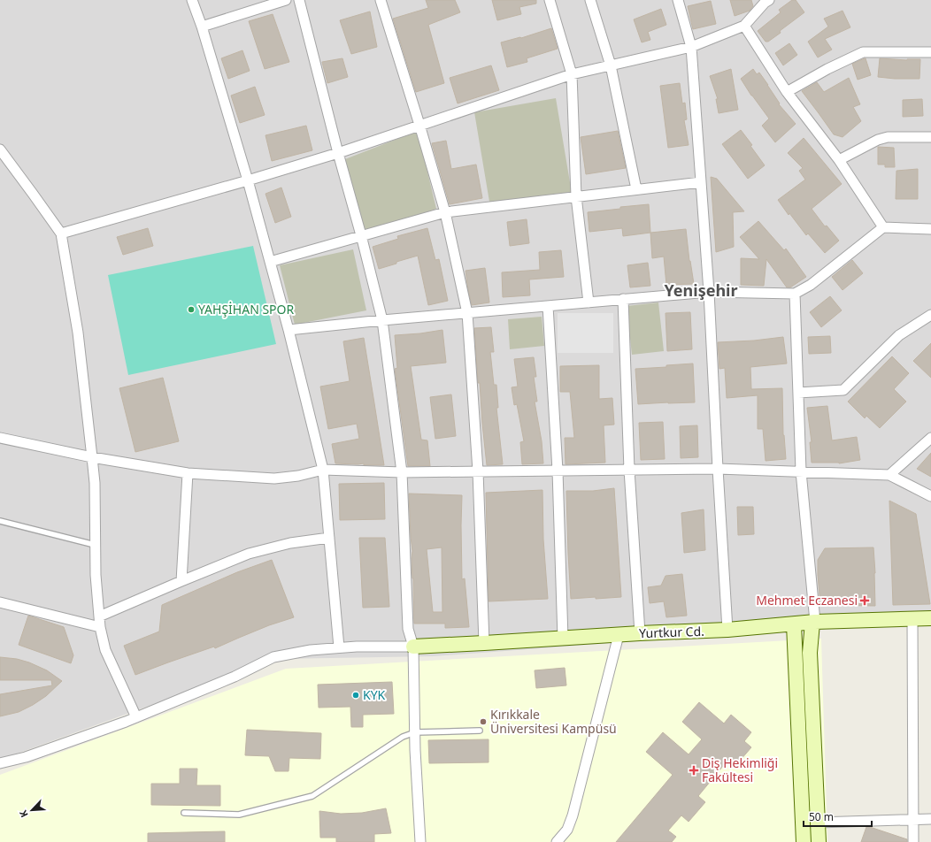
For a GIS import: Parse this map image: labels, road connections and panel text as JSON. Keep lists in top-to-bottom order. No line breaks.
{"streets":{"street":["Yurtkur Cd."]},"districts":["Yenişehir"],"places":{"other":["YAHŞİHAN SPOR","KYK","Kırıkkale Üniversitesi Kampüsü"],"health":["Mehmet Eczanesi","Diş Hekimliği Fakültesi"]},"scale_bar":"50 m","north":"bottom left"}
